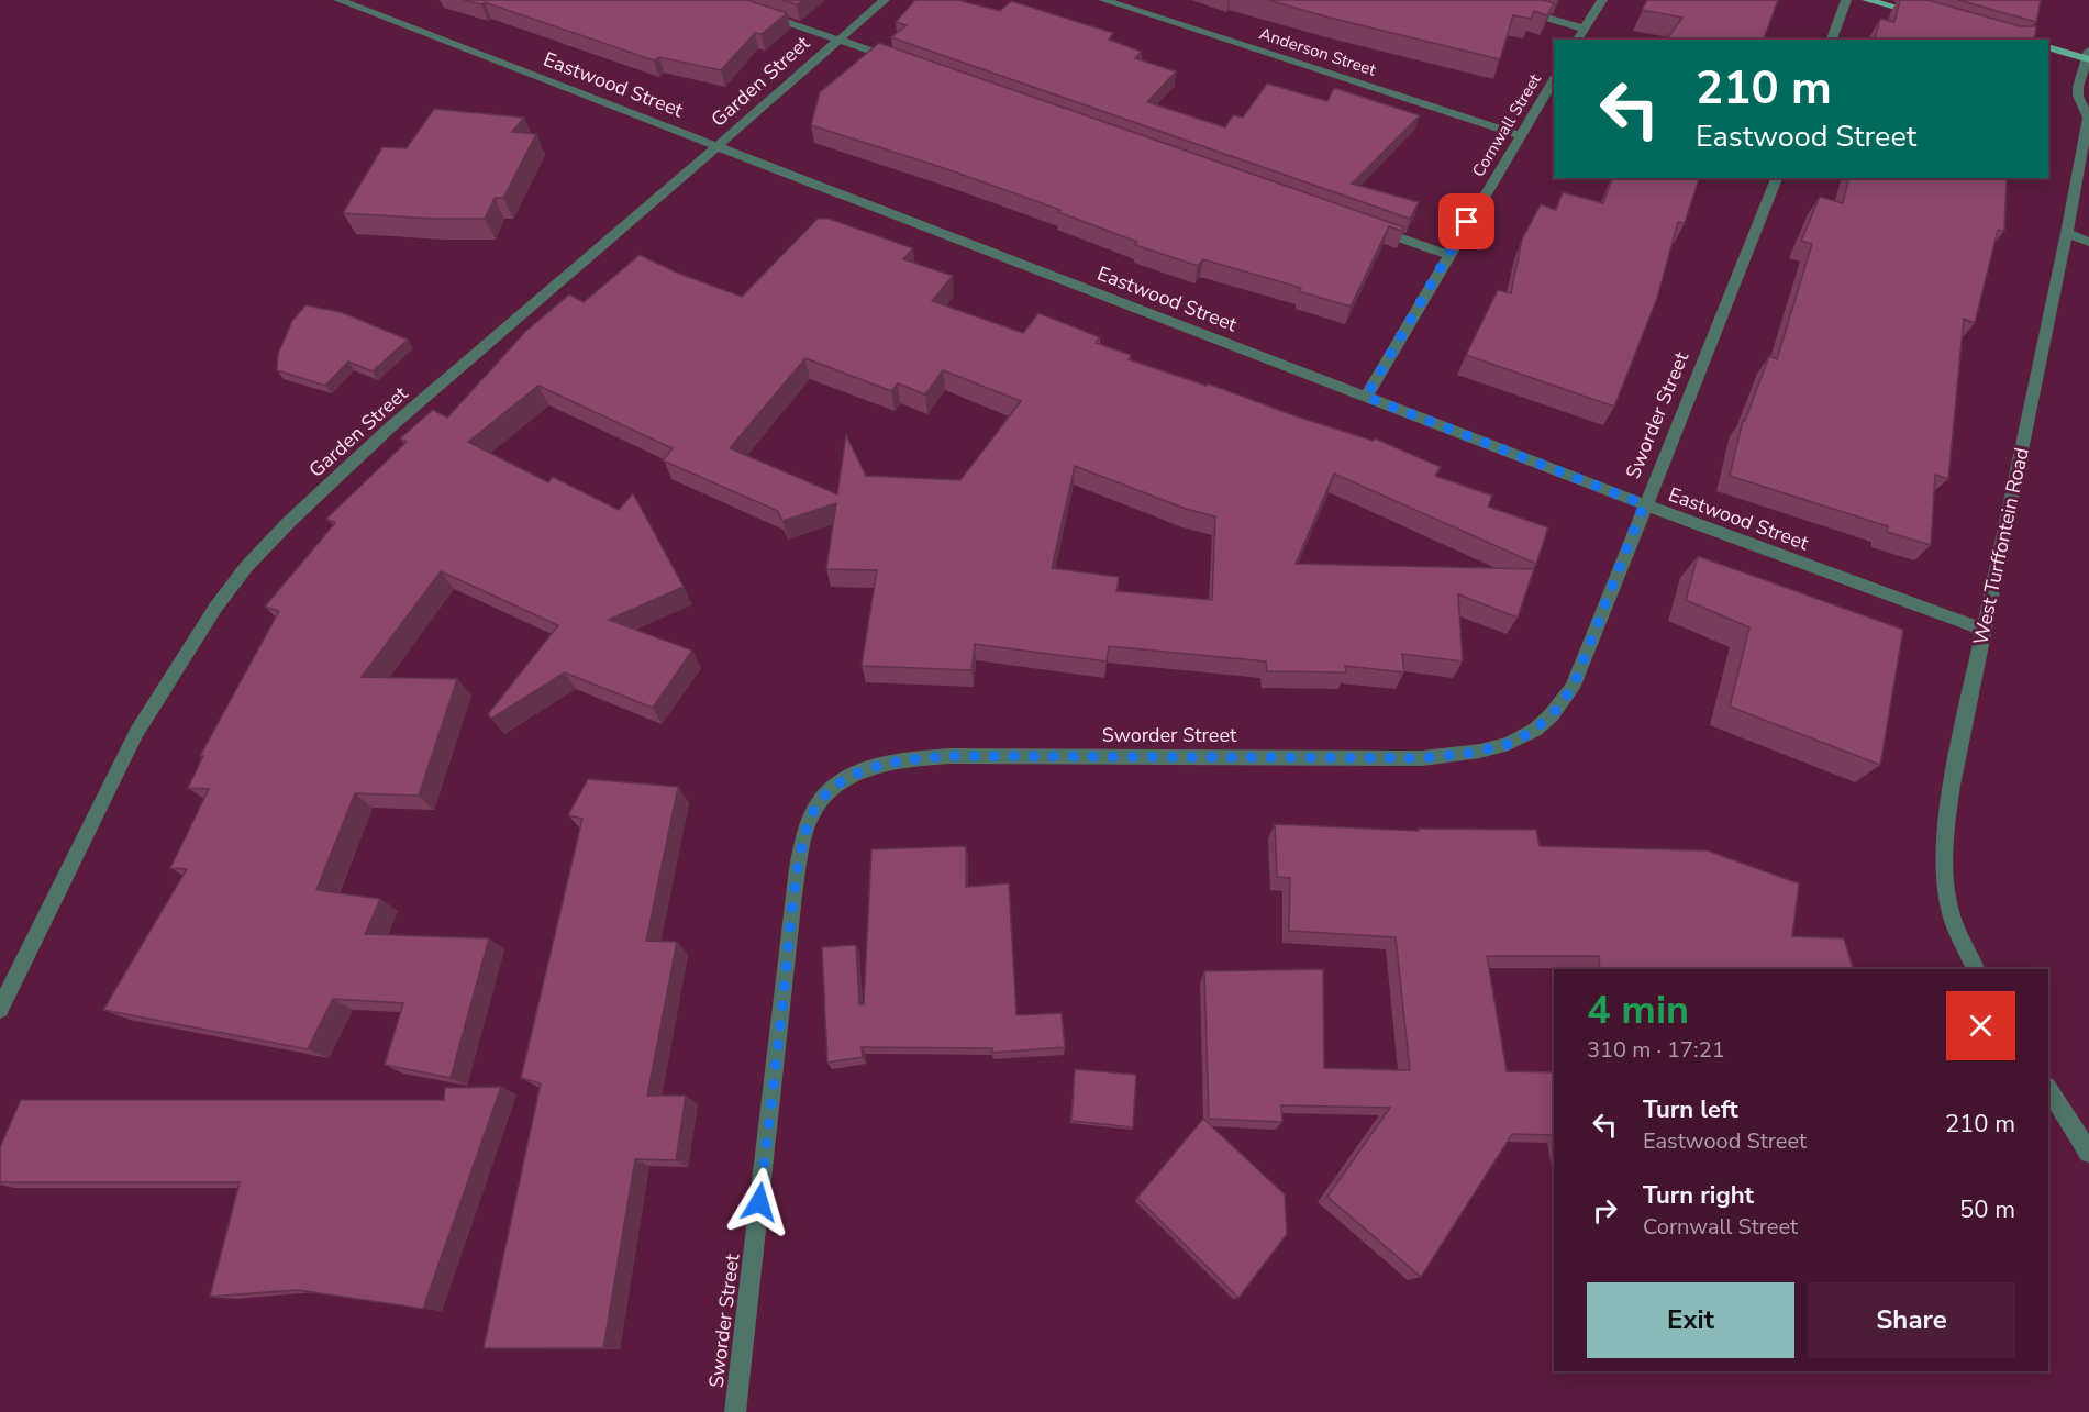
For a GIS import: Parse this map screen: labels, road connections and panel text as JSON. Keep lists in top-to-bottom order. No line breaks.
{"streets":{"street":["Anderson Street","Garden Street","Eastwood Street","Cornwall Street","Sworder Street","West Turffontein Road"]},"crossings":[["Anderson Street","Cornwall Street"],["Garden Street","Eastwood Street"],["Eastwood Street","Cornwall Street"],["Eastwood Street","Sworder Street"],["Eastwood Street","West Turffontein Road"]],"page":{"turn":["210 m","Eastwood Street"],"heading":["4 min","310 m · 17:21"],"list":[{"name":"Turn left","note":"Eastwood Street","value":"210 m"},{"name":"Turn right","note":"Cornwall Street","value":"50 m"}],"buttons":["Exit","Share"]}}
